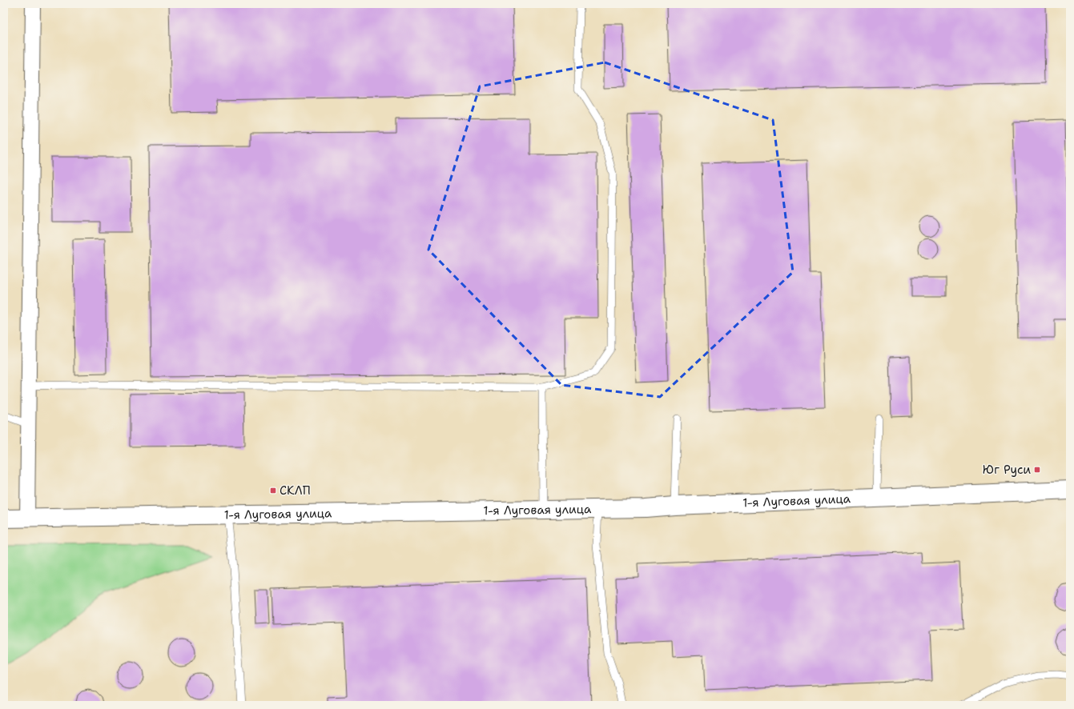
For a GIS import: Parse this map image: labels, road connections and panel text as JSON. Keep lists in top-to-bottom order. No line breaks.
{"streets":{"main road":["1-я Луговая улица"]},"places":{"transit":["Юг Руси","СКЛП"]}}
